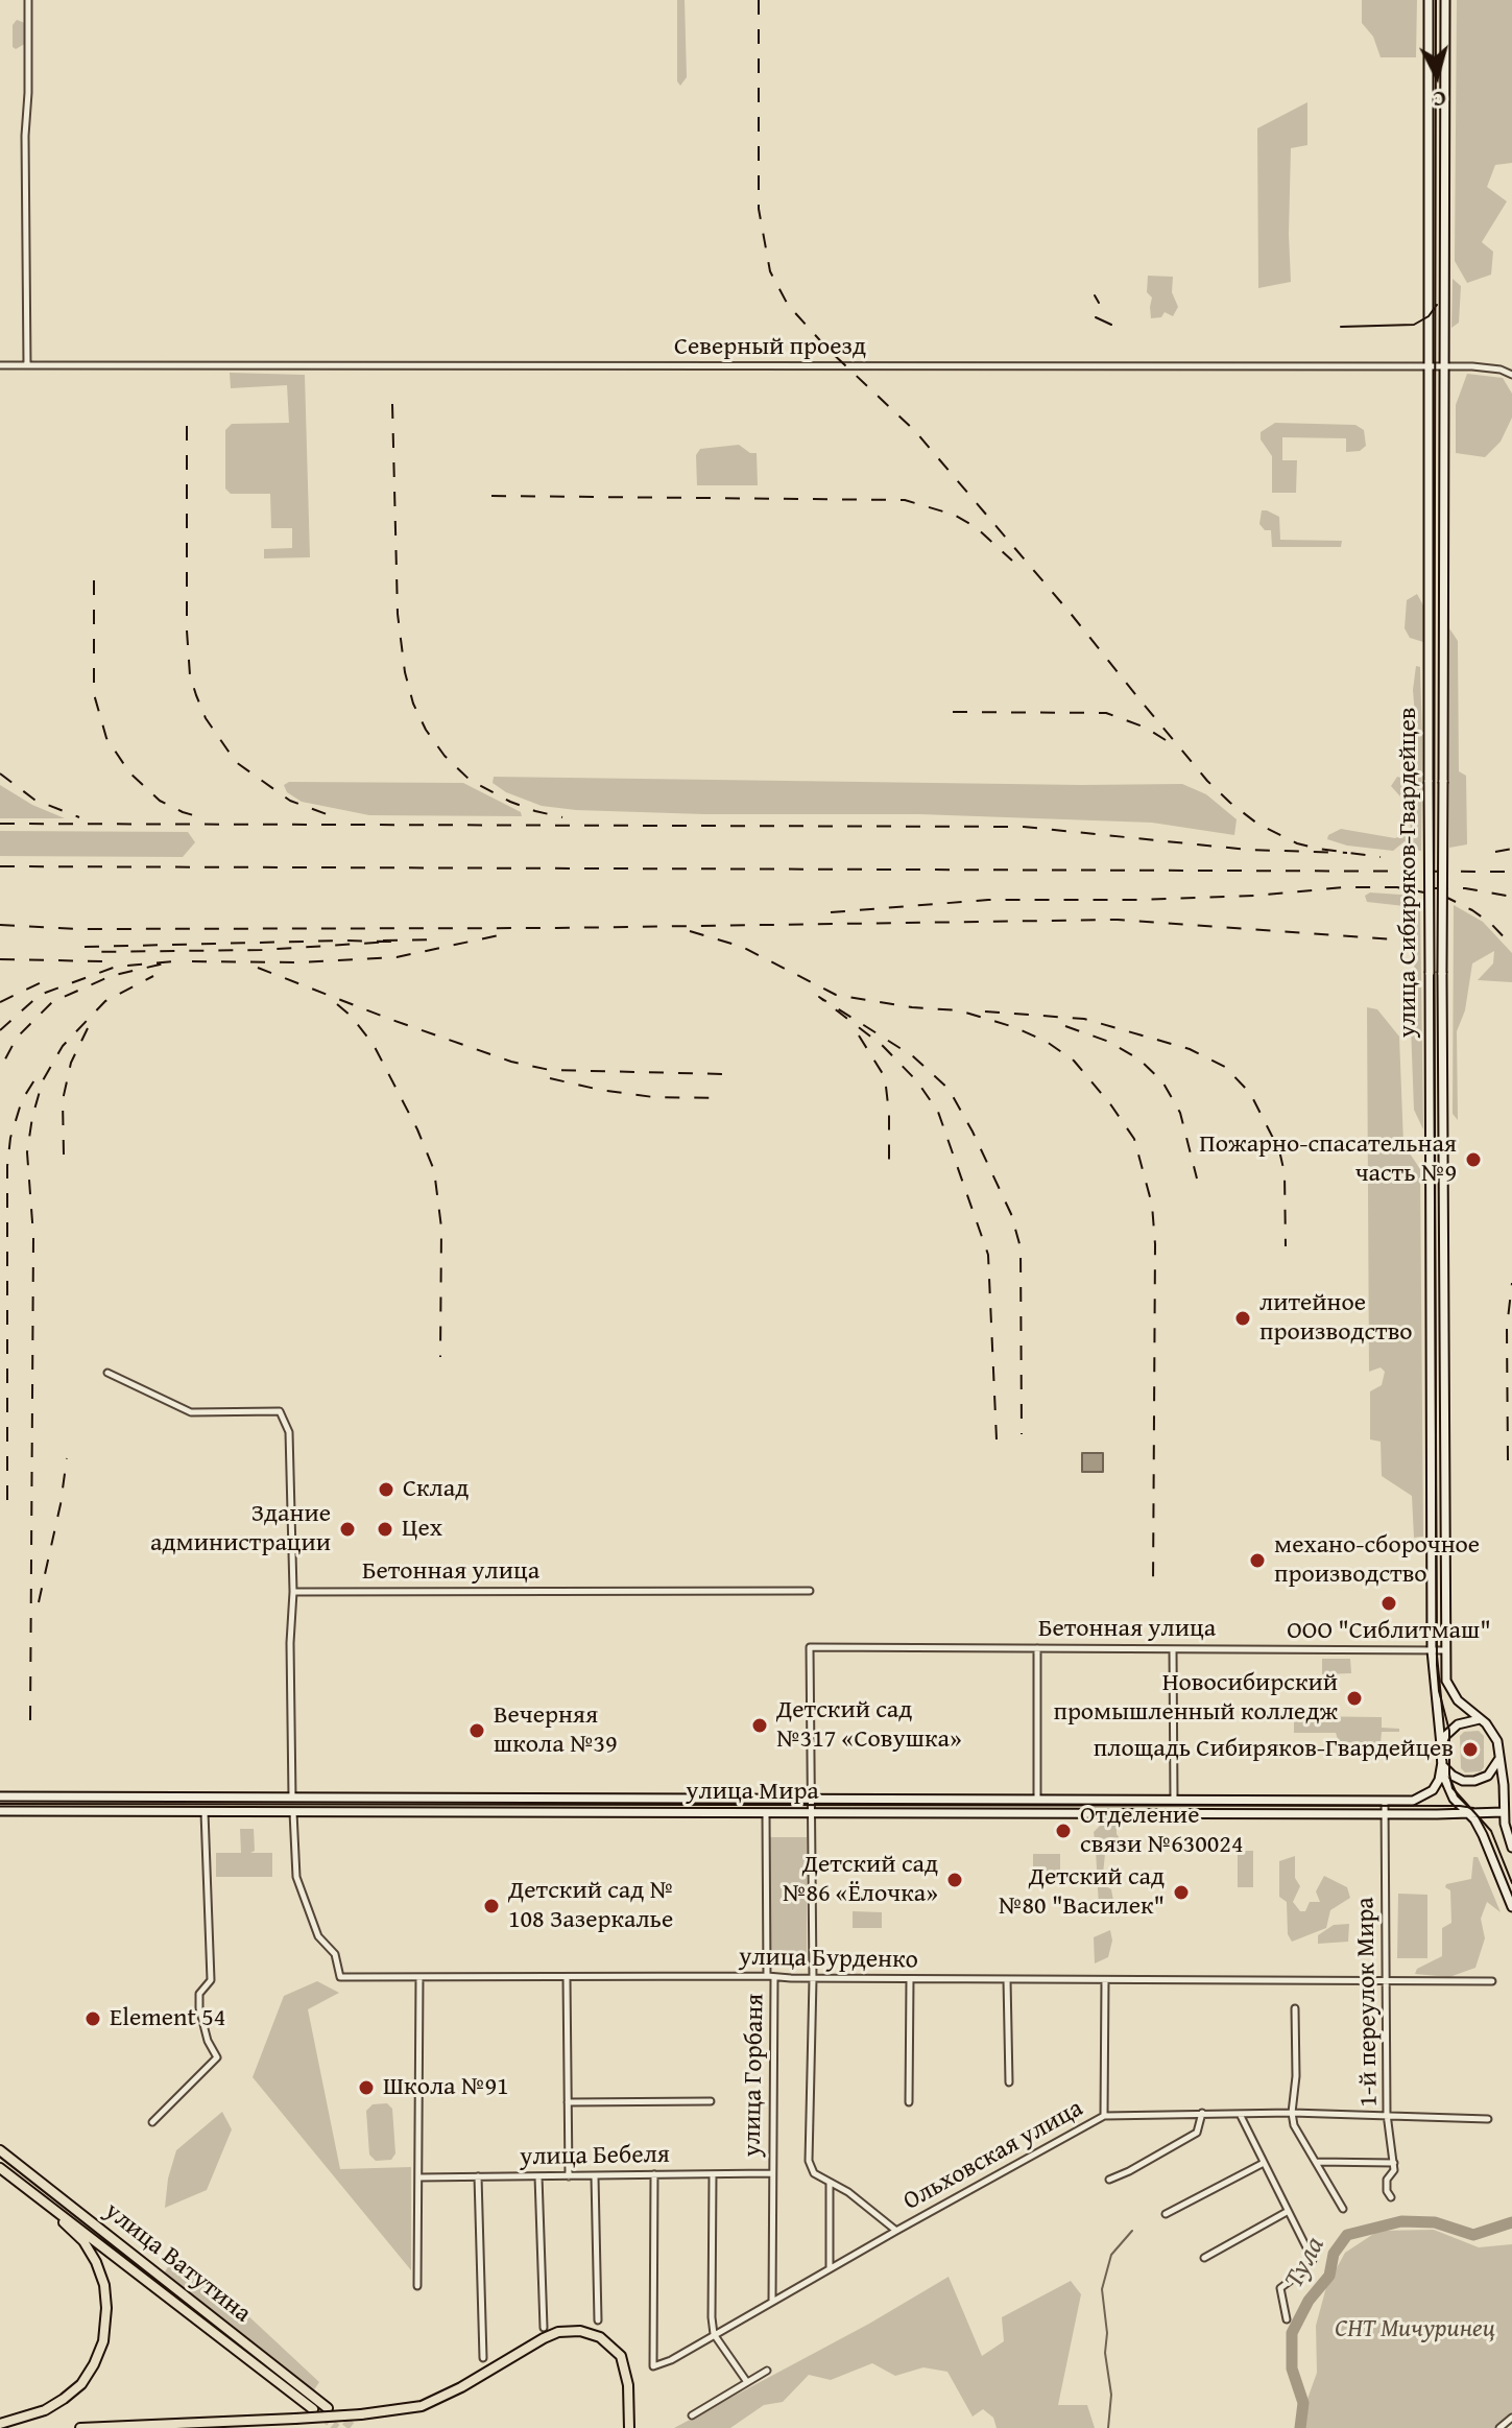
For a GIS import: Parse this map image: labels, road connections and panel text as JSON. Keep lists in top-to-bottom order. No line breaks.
{"streets":{"main road":["улица Сибиряков-Гвардейцев","улица Мира","улица Ватутина"],"street":["Северный проезд","Бетонная улица","улица Бурденко","1-й переулок Мира","улица Горбаня","Ольховская улица","улица Бебеля"]},"crossings":[["Северный проезд","улица Сибиряков-Гвардейцев"],["улица Сибиряков-Гвардейцев","Бетонная улица"],["Бетонная улица","улица Мира"],["улица Мира","улица Бурденко"],["улица Мира","1-й переулок Мира"],["улица Мира","улица Горбаня"],["улица Бурденко","1-й переулок Мира"],["улица Бурденко","улица Горбаня"],["1-й переулок Мира","Ольховская улица"],["улица Горбаня","Ольховская улица"],["улица Горбаня","улица Бебеля"],["Ольховская улица","улица Бебеля"]],"water":["Тула"],"parks":["СНТ Мичуринец"],"places":["Пожарно-спасательная часть №9","литейное производство","Склад","Здание администрации","Цех","механо-сборочное производство","ООО \"Сиблитмаш\"","Новосибирский промышленный колледж","Детский сад №317 «Совушка»","Вечерняя школа №39","площадь Сибиряков-Гвардейцев","Отделение связи №630024","Детский сад №86 «Ёлочка»","Детский сад №80 \"Василек\"","Детский сад № 108 Зазеркалье","Element 54","Школа №91"],"north":"bottom"}
